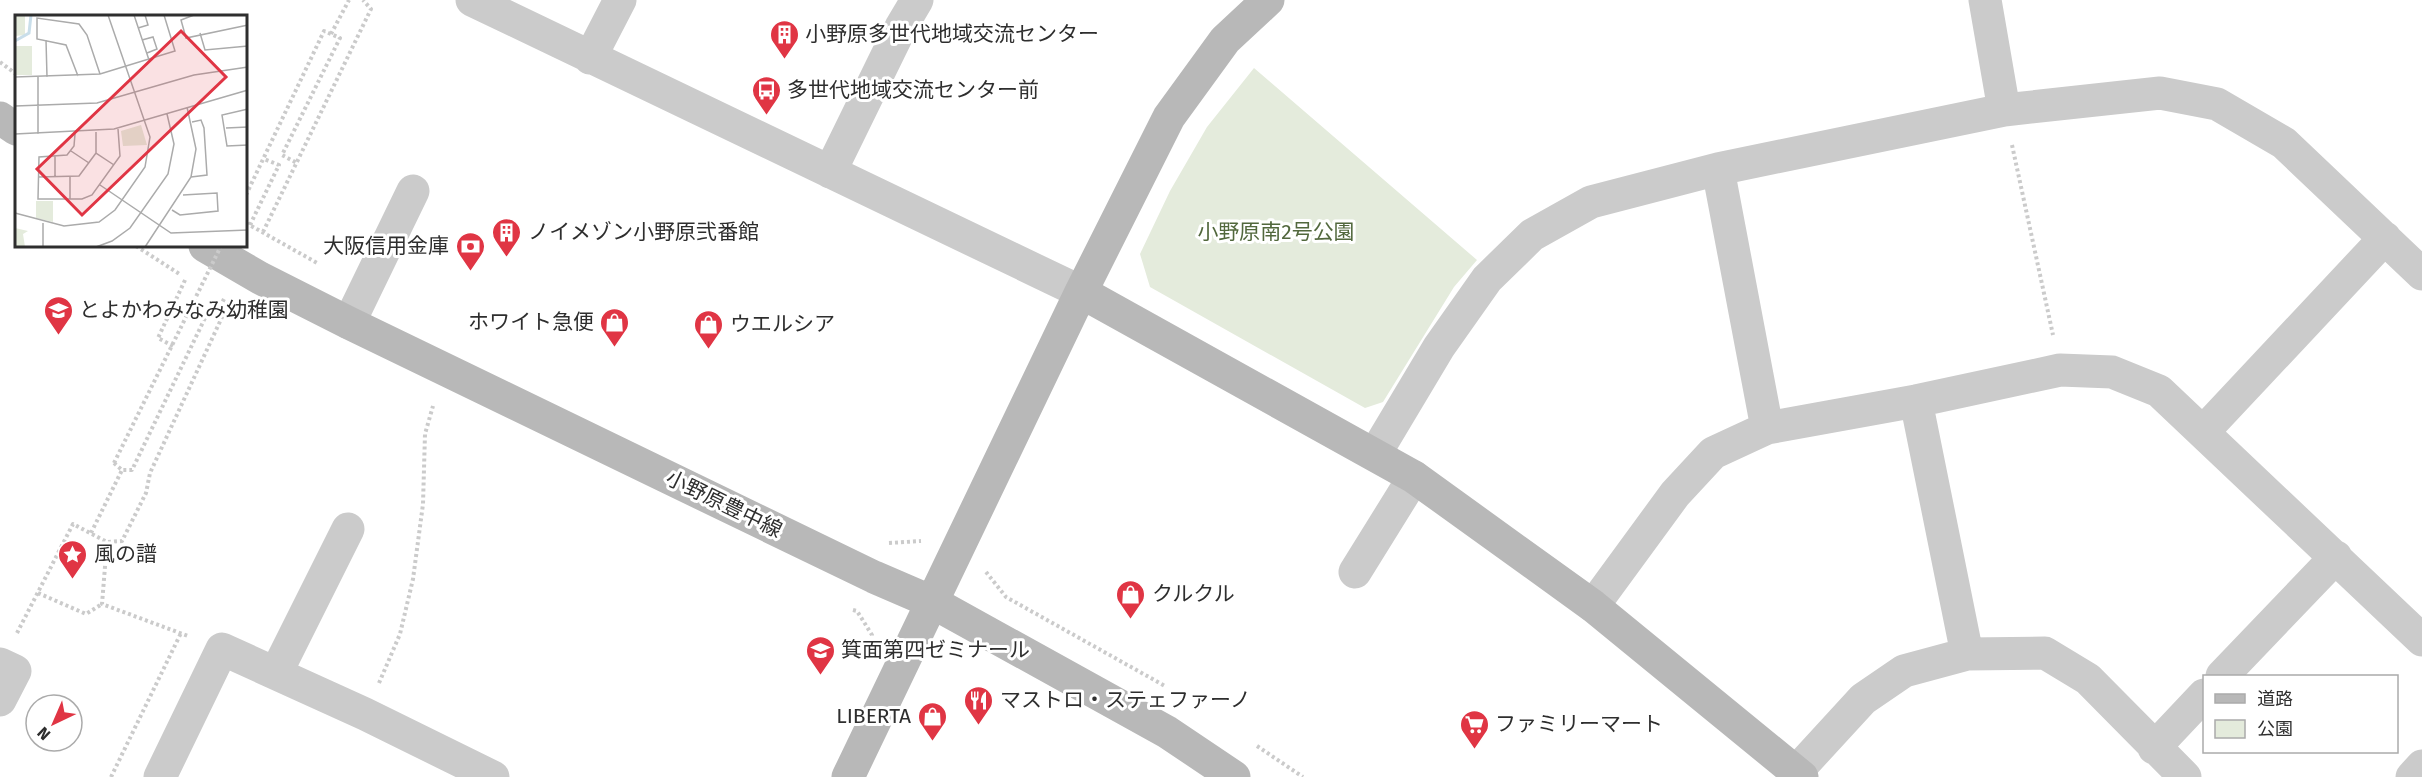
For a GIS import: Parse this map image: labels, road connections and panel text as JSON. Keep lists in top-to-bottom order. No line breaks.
{"streets":{"street":["小野原豊中線"]},"parks":["小野原南2号公園"],"places":{"building":["小野原多世代地域交流センター","ノイメゾン小野原弐番館"],"bus stop":["多世代地域交流センター前"],"bank":["大阪信用金庫"],"school or university":["とよかわみなみ幼稚園","箕面第四ゼミナール"],"shop":["ホワイト急便","ウエルシア","クルクル","LIBERTA"],"place":["風の譜"],"restaurant":["マストロ・ステェファーノ"],"supermarket":["ファミリーマート"]},"legend":["道路","公園"],"north":"bottom left"}
